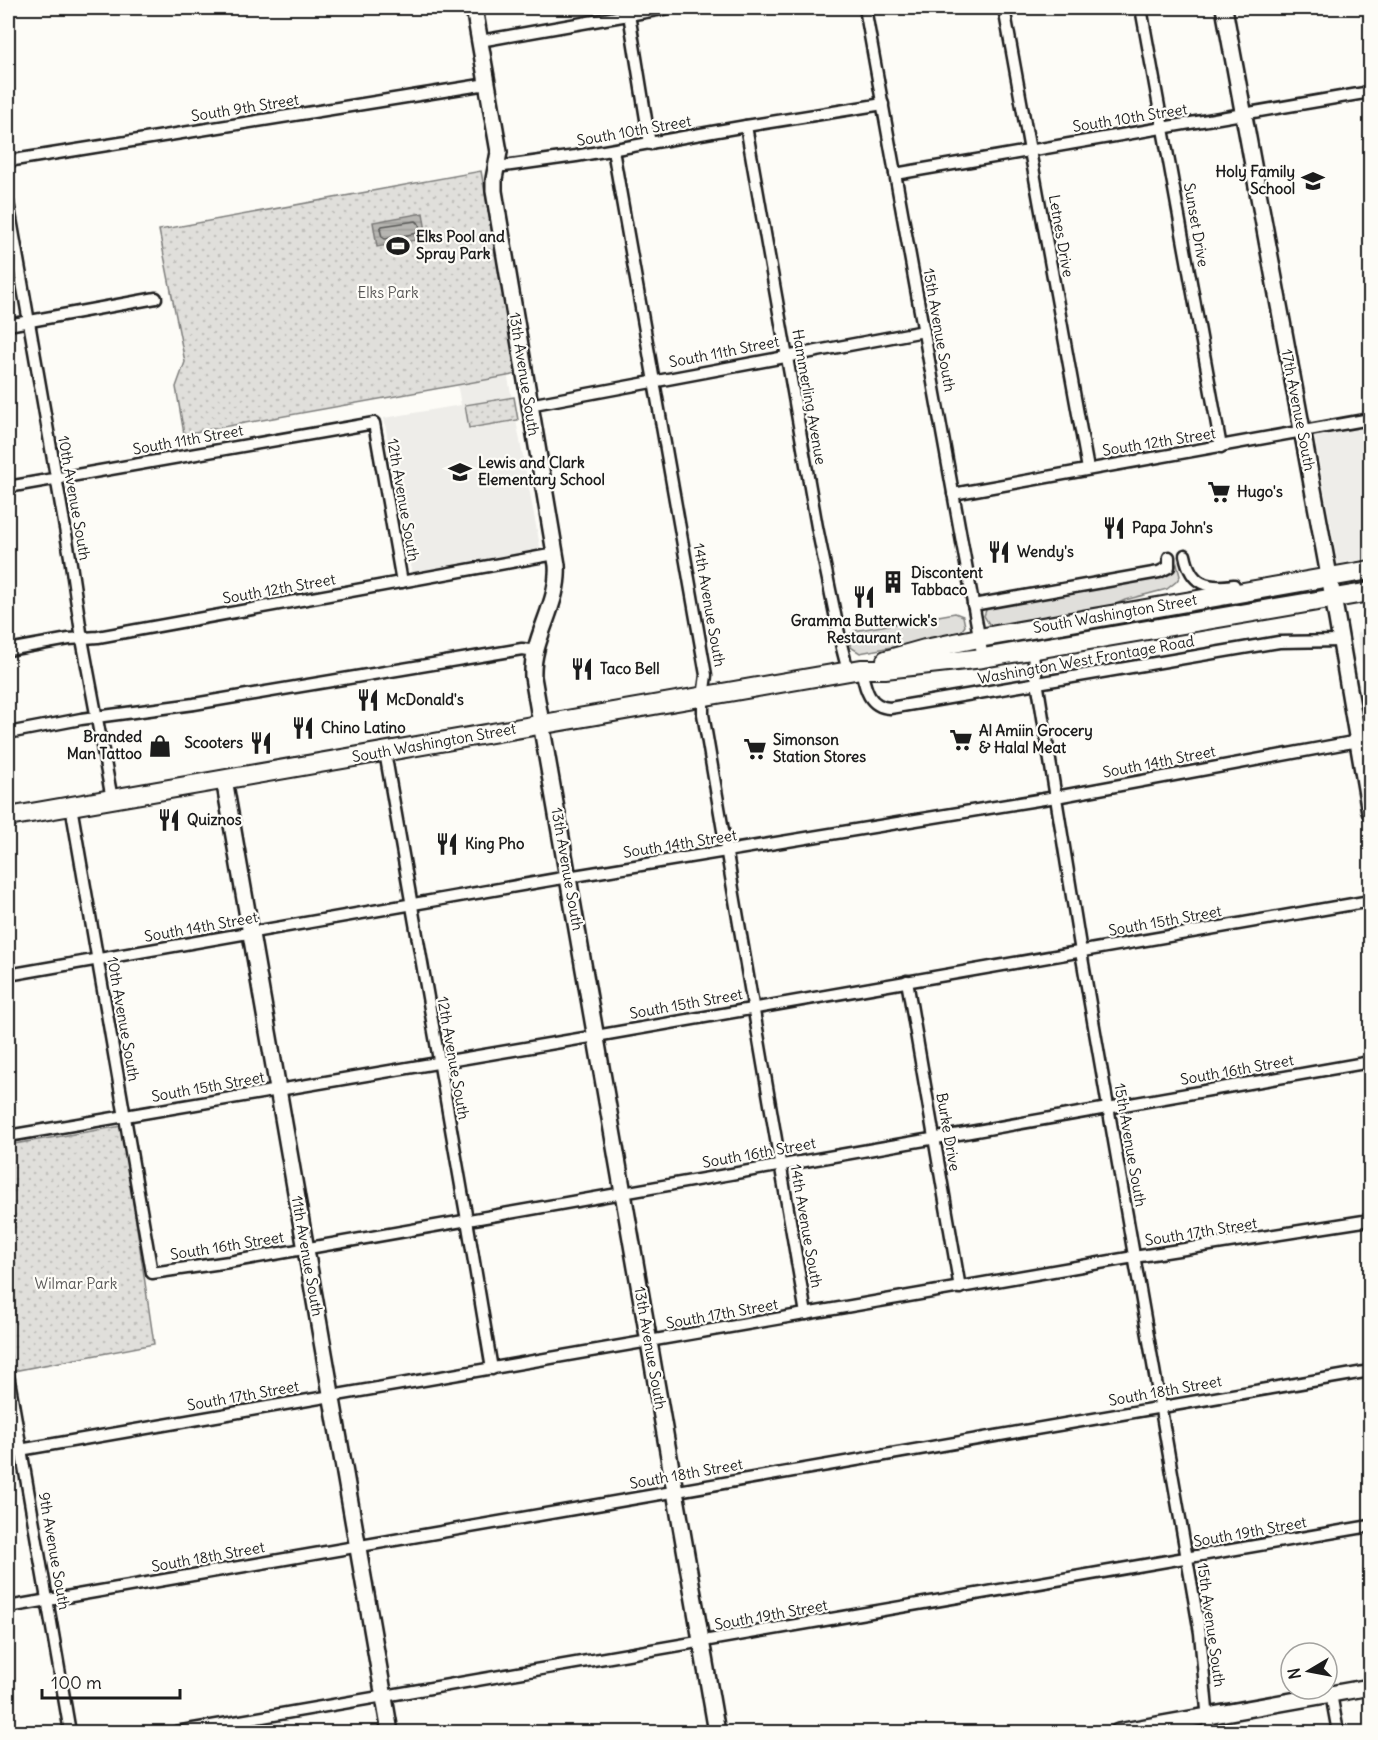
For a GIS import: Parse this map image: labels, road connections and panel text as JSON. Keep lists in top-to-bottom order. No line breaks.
{"streets":{"main road":["South Washington Street"],"street":["South 9th Street","South 10th Street","Sunset Drive","Letnes Drive","15th Avenue South","South 11th Street","13th Avenue South","Hammerling Avenue","17th Avenue South","South 12th Street","10th Avenue South","12th Avenue South","14th Avenue South","Washington West Frontage Road","South 14th Street","South 15th Street","South 16th Street","Burke Drive","South 17th Street","11th Avenue South","South 18th Street","South 19th Street","9th Avenue South"]},"crossings":[["South 9th Street","13th Avenue South"],["South 10th Street","Sunset Drive"],["South 10th Street","Letnes Drive"],["South 10th Street","15th Avenue South"],["South 10th Street","13th Avenue South"],["South 10th Street","Hammerling Avenue"],["South 10th Street","17th Avenue South"],["South 10th Street","14th Avenue South"],["Sunset Drive","South 12th Street"],["Letnes Drive","South 12th Street"],["15th Avenue South","South 11th Street"],["15th Avenue South","South 12th Street"],["15th Avenue South","South Washington Street"],["15th Avenue South","Washington West Frontage Road"],["15th Avenue South","South 14th Street"],["15th Avenue South","South 15th Street"],["15th Avenue South","South 16th Street"],["15th Avenue South","South 17th Street"],["15th Avenue South","South 18th Street"],["15th Avenue South","South 19th Street"],["South 11th Street","13th Avenue South"],["South 11th Street","Hammerling Avenue"],["South 11th Street","10th Avenue South"],["South 11th Street","12th Avenue South"],["South 11th Street","14th Avenue South"],["13th Avenue South","South 12th Street"],["13th Avenue South","South Washington Street"],["13th Avenue South","South 14th Street"],["13th Avenue South","South 15th Street"],["13th Avenue South","South 16th Street"],["13th Avenue South","South 17th Street"],["13th Avenue South","South 18th Street"],["13th Avenue South","South 19th Street"],["Hammerling Avenue","South Washington Street"],["Hammerling Avenue","Washington West Frontage Road"],["17th Avenue South","South 12th Street"],["17th Avenue South","South Washington Street"],["17th Avenue South","Washington West Frontage Road"],["17th Avenue South","South 14th Street"],["South 12th Street","10th Avenue South"],["South 12th Street","12th Avenue South"],["10th Avenue South","South Washington Street"],["10th Avenue South","South 14th Street"],["10th Avenue South","South 15th Street"],["10th Avenue South","South 16th Street"],["12th Avenue South","South Washington Street"],["12th Avenue South","South 14th Street"],["12th Avenue South","South 15th Street"],["12th Avenue South","South 16th Street"],["12th Avenue South","South 17th Street"],["14th Avenue South","South Washington Street"],["14th Avenue South","South 14th Street"],["14th Avenue South","South 15th Street"],["14th Avenue South","South 16th Street"],["14th Avenue South","South 17th Street"],["South Washington Street","Washington West Frontage Road"],["South Washington Street","11th Avenue South"],["South 14th Street","11th Avenue South"],["South 15th Street","Burke Drive"],["South 15th Street","11th Avenue South"],["South 16th Street","Burke Drive"],["South 16th Street","11th Avenue South"],["Burke Drive","South 17th Street"],["South 17th Street","11th Avenue South"],["South 17th Street","9th Avenue South"],["11th Avenue South","South 18th Street"],["11th Avenue South","South 19th Street"],["South 18th Street","9th Avenue South"]],"parks":["Elks Park","Wilmar Park"],"places":{"school or university":["Holy Family School","Lewis and Clark Elementary School"],"sports":["Elks Pool and Spray Park"],"supermarket":["Hugo's","Al Amiin Grocery & Halal Meat","Simonson Station Stores"],"restaurant":["Papa John's","Wendy's","Gramma Butterwick's Restaurant","Taco Bell","McDonald's","Chino Latino","Scooters","Quiznos","King Pho"],"building":["Discontent Tabbaco"],"shop":["Branded Man Tattoo"]},"scale_bar":"100 m","north":"left"}
